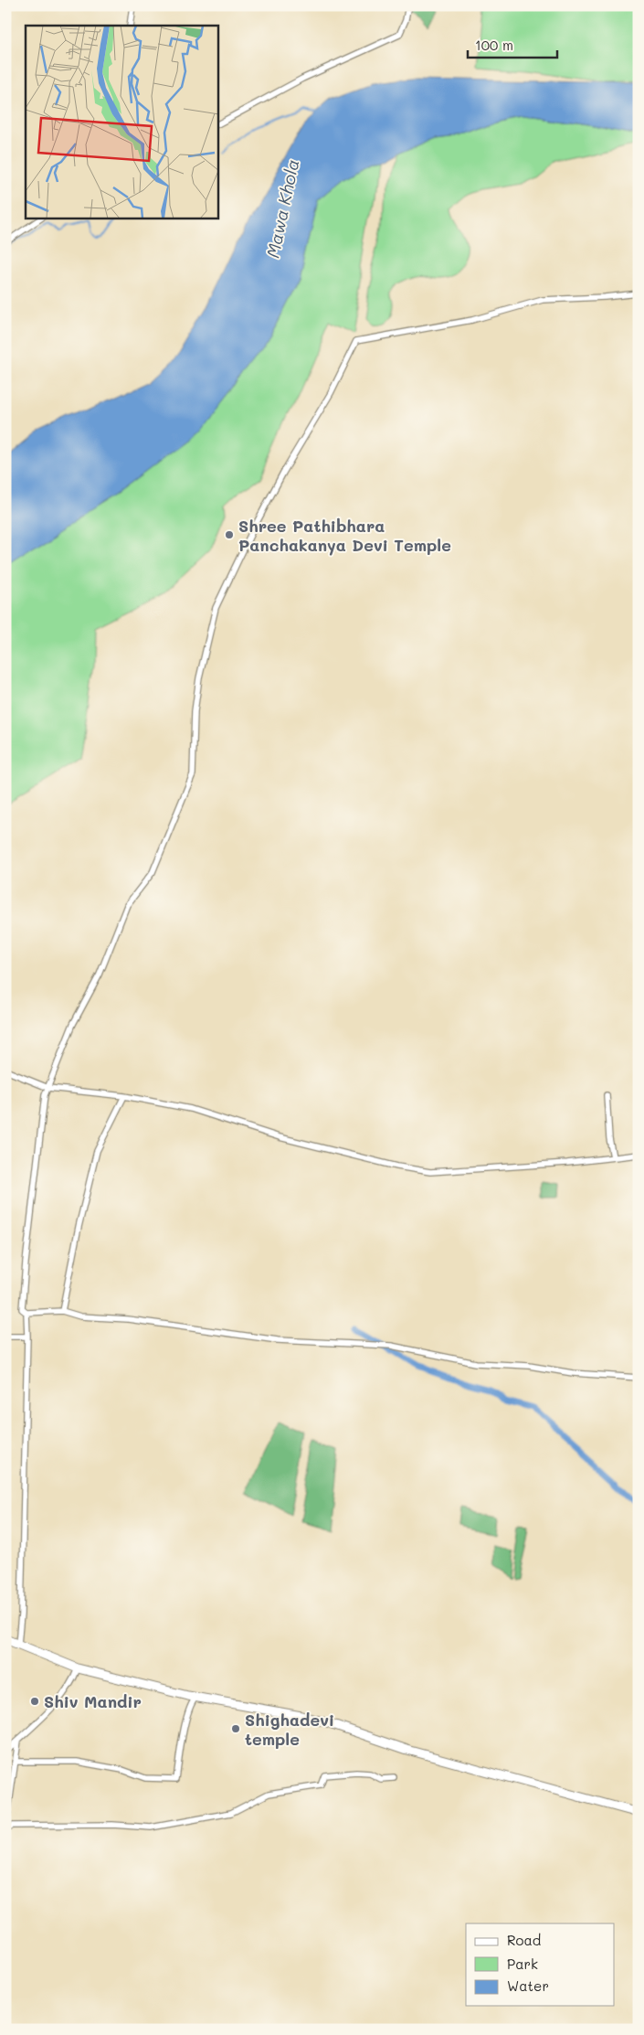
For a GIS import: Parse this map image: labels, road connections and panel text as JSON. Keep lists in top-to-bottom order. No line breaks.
{"water":["Mawa Khola"],"places":["Shree Pathibhara Panchakanya Devi Temple","Shiv Mandir","Shighadevi temple"],"legend":["Road","Park","Water"],"scale_bar":"100 m"}
